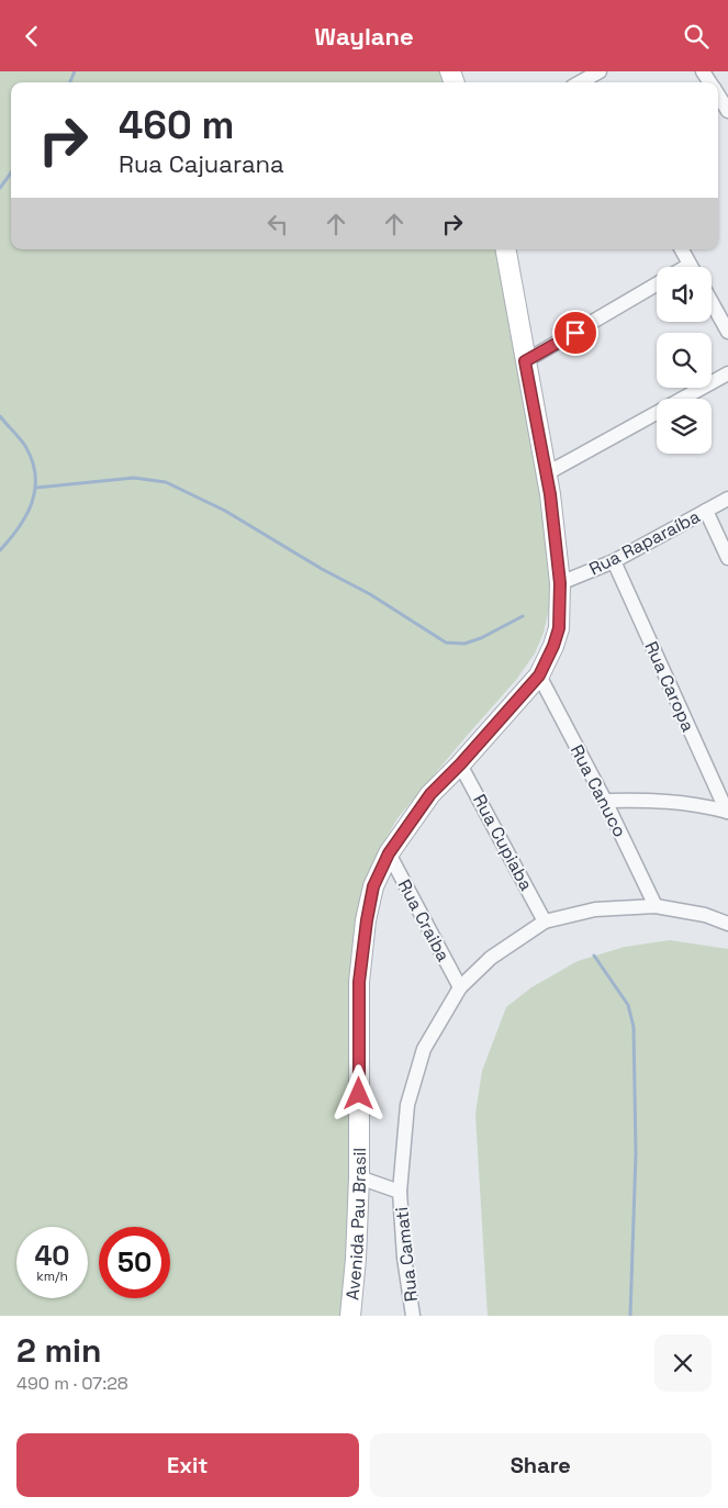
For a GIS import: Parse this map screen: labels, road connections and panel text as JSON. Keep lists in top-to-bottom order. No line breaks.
{"streets":{"main road":["Avenida Pau Brasil"],"street":["Rua Raparaíba","Rua Caropa","Rua Canuco","Rua Cupiaba","Rua Craiba","Rua Camati"]},"crossings":[["Rua Raparaíba","Rua Caropa"],["Rua Raparaíba","Avenida Pau Brasil"],["Rua Canuco","Avenida Pau Brasil"],["Rua Cupiaba","Avenida Pau Brasil"],["Rua Cupiaba","Rua Camati"],["Rua Craiba","Avenida Pau Brasil"],["Rua Craiba","Rua Camati"]],"page":{"header":"Waylane","turn":["460 m","Rua Cajuarana"],"speed":"40 km/h","limit":"50","heading":["2 min","490 m · 07:28"],"buttons":["Exit","Share"]}}
